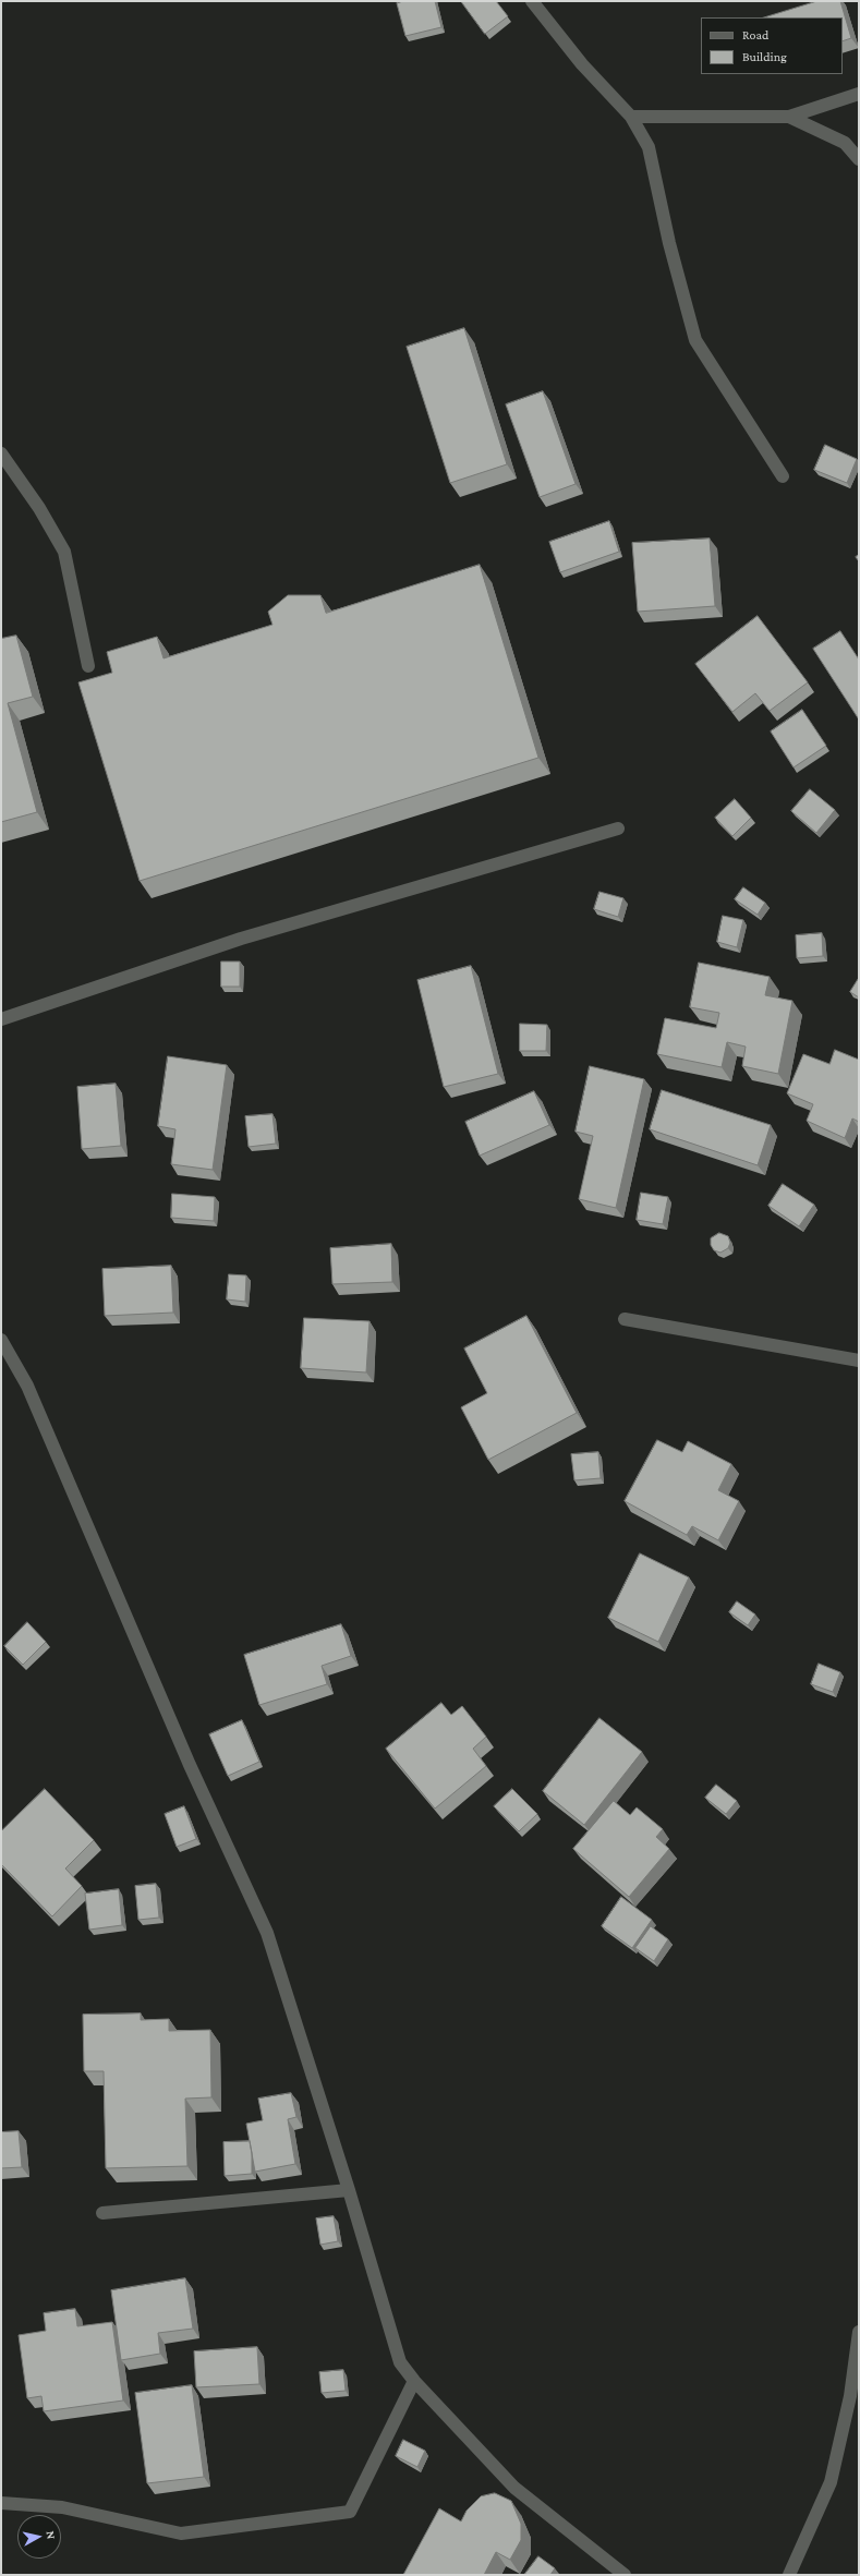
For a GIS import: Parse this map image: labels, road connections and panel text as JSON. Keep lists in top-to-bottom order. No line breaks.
{"legend":["Road","Building"],"north":"right"}
